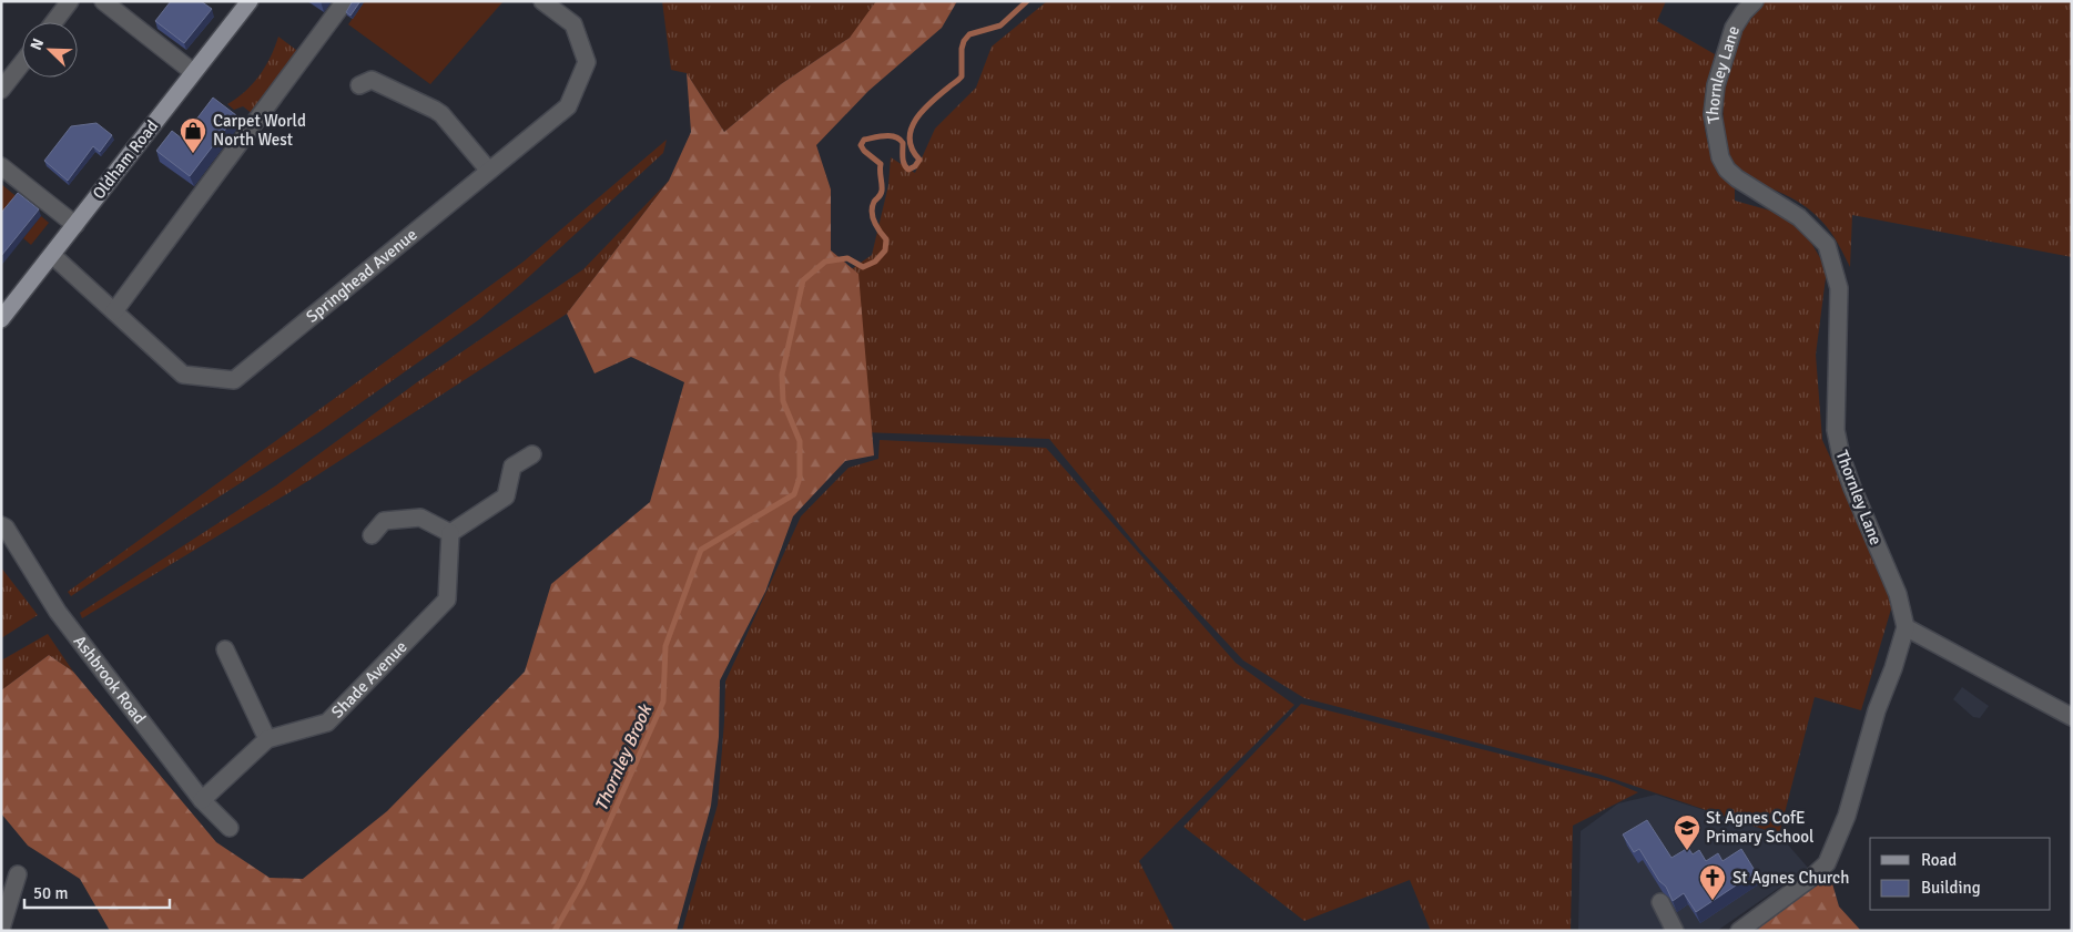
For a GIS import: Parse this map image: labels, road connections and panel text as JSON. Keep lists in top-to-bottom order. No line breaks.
{"streets":{"main road":["Oldham Road"],"street":["Thornley Lane","Springhead Avenue","Shade Avenue","Ashbrook Road"]},"crossings":[["Oldham Road","Springhead Avenue"],["Shade Avenue","Ashbrook Road"]],"water":["Thornley Brook"],"places":{"shop":["Carpet World North West"],"school or university":["St Agnes CofE Primary School"],"church":["St Agnes Church"]},"legend":["Road","Building"],"scale_bar":"50 m","north":"top left"}
